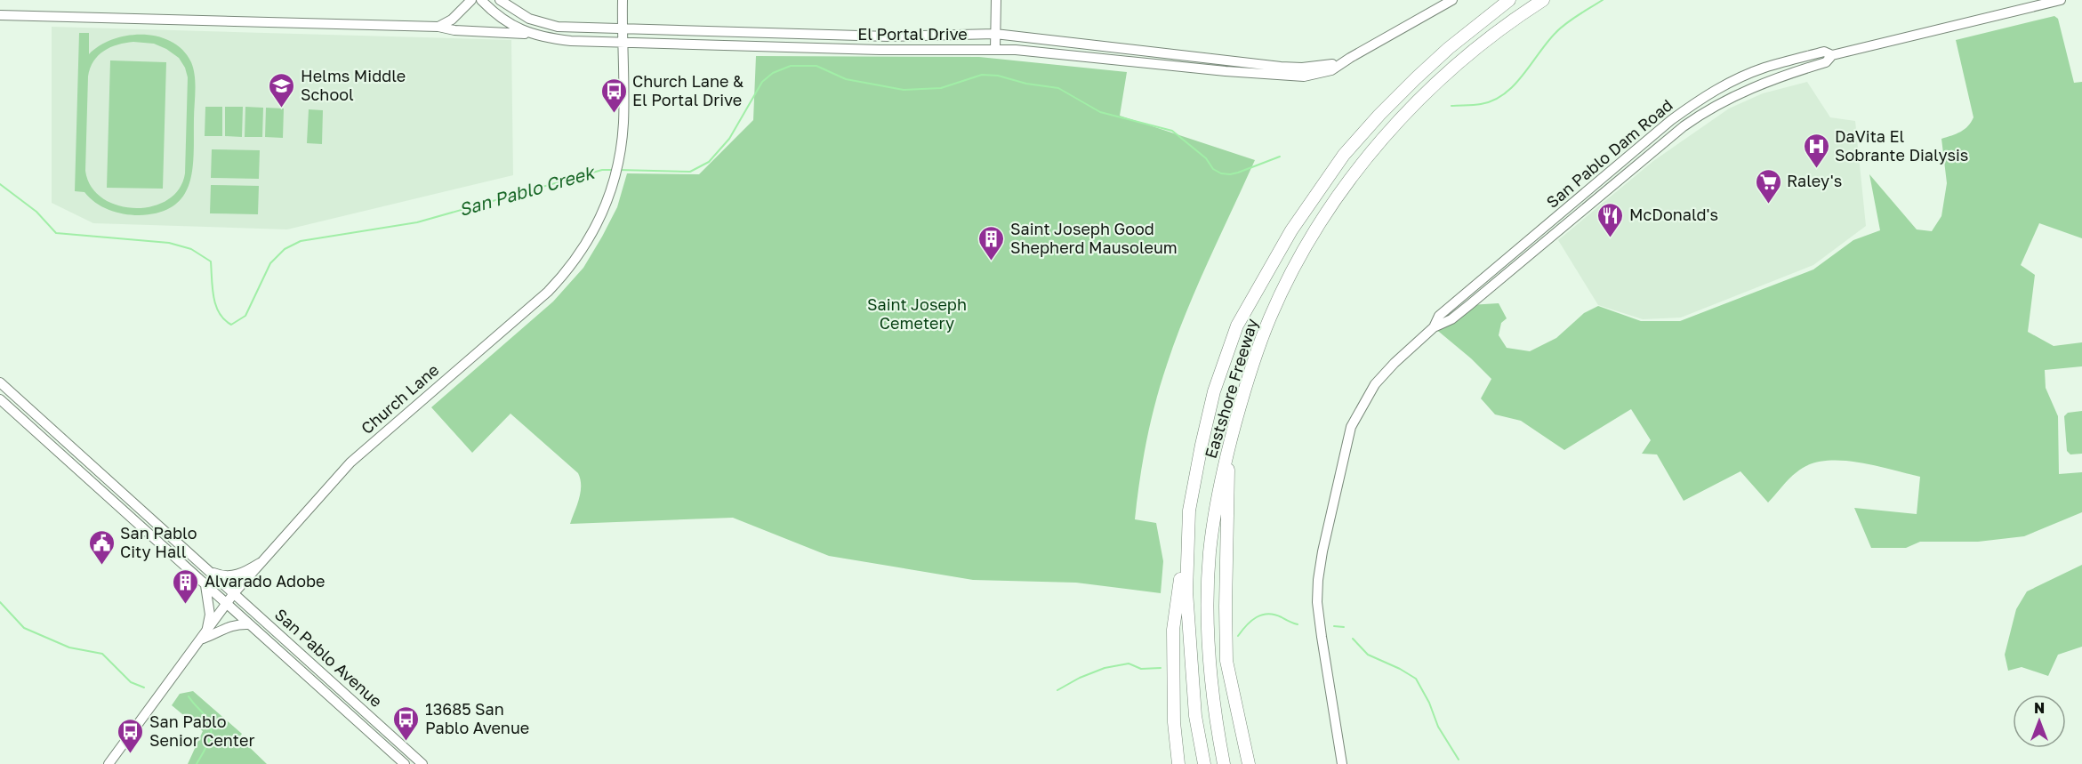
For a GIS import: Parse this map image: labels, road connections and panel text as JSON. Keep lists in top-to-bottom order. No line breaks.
{"streets":{"highway":["Eastshore Freeway"],"main road":["El Portal Drive","San Pablo Dam Road","Church Lane","San Pablo Avenue"]},"crossings":[["El Portal Drive","Church Lane"],["Church Lane","San Pablo Avenue"]],"water":["San Pablo Creek"],"parks":["Saint Joseph Cemetery"],"places":{"school or university":["Helms Middle School"],"bus stop":["Church Lane & El Portal Drive","13685 San Pablo Avenue","San Pablo Senior Center"],"hospital":["DaVita El Sobrante Dialysis"],"supermarket":["Raley's"],"restaurant":["McDonald's"],"building":["Saint Joseph Good Shepherd Mausoleum","Alvarado Adobe"],"public building":["San Pablo City Hall"]},"north":"top"}
